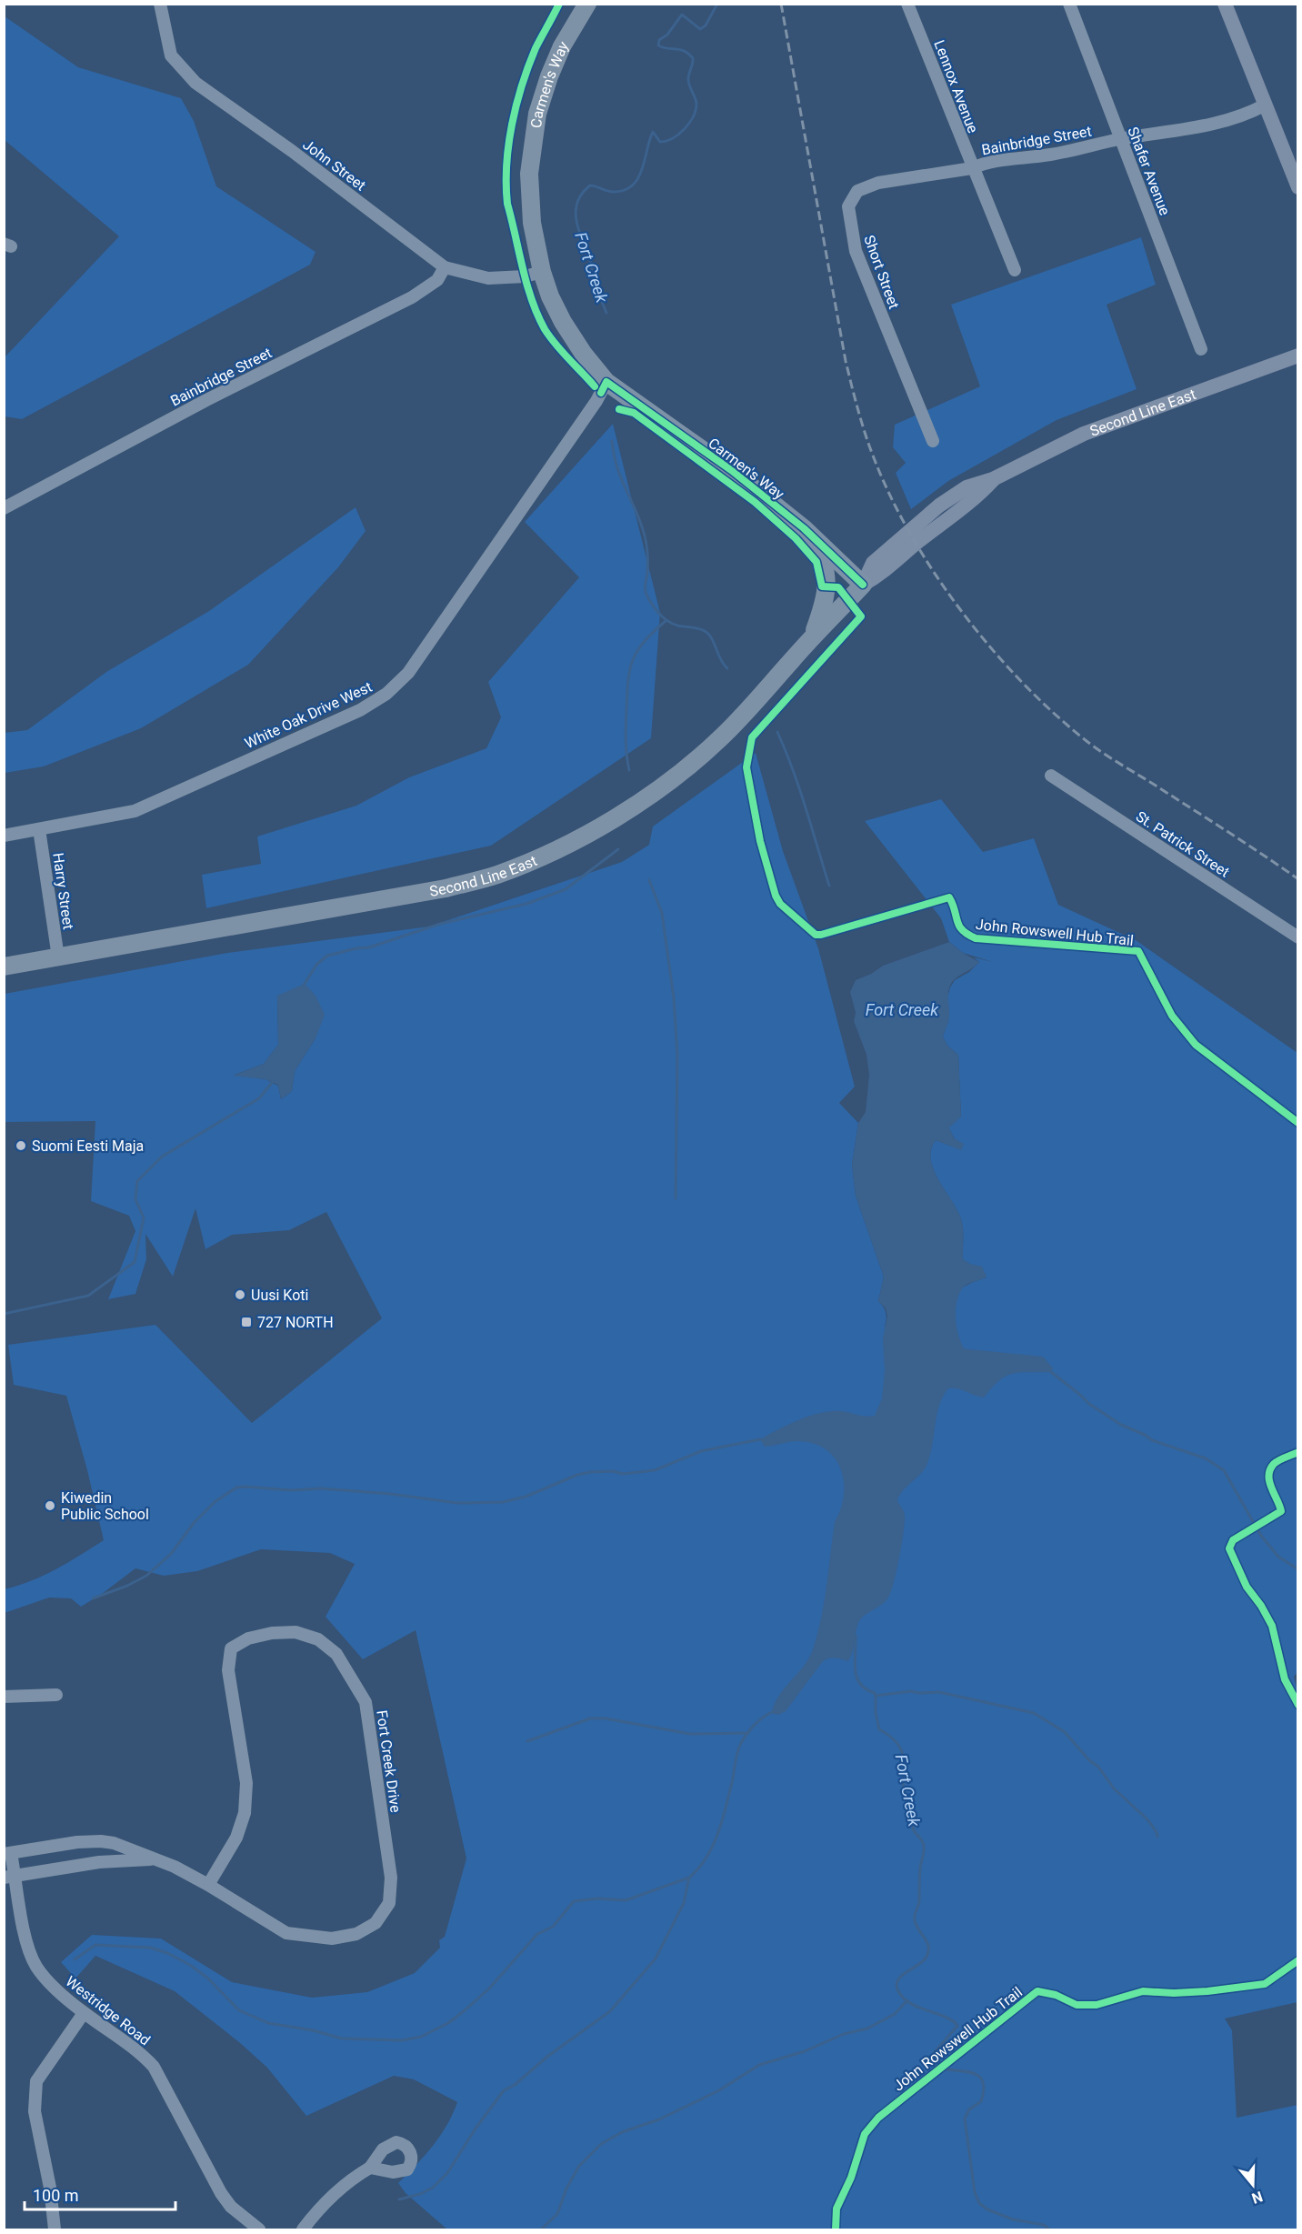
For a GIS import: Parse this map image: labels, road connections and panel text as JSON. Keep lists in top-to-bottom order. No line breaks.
{"streets":{"highway":["Carmen's Way","Second Line East"],"street":["Lennox Avenue","Bainbridge Street","John Street","Shafer Avenue","Short Street","White Oak Drive West","St. Patrick Street","Harry Street","Fort Creek Drive","Westridge Road"],"cycle path":["John Rowswell Hub Trail"]},"crossings":[["Carmen's Way","John Street"],["Carmen's Way","Second Line East"],["Carmen's Way","White Oak Drive West"],["Lennox Avenue","Bainbridge Street"],["Lennox Avenue","Short Street"],["Bainbridge Street","John Street"],["Bainbridge Street","Shafer Avenue"],["Bainbridge Street","Short Street"],["Second Line East","Harry Street"],["White Oak Drive West","Harry Street"],["Fort Creek Drive","Westridge Road"]],"water":["Fort Creek"],"places":{"other":["Suomi Eesti Maja","Uusi Koti","Kiwedin Public School"],"transit":["727 NORTH"]},"scale_bar":"100 m","north":"bottom"}
